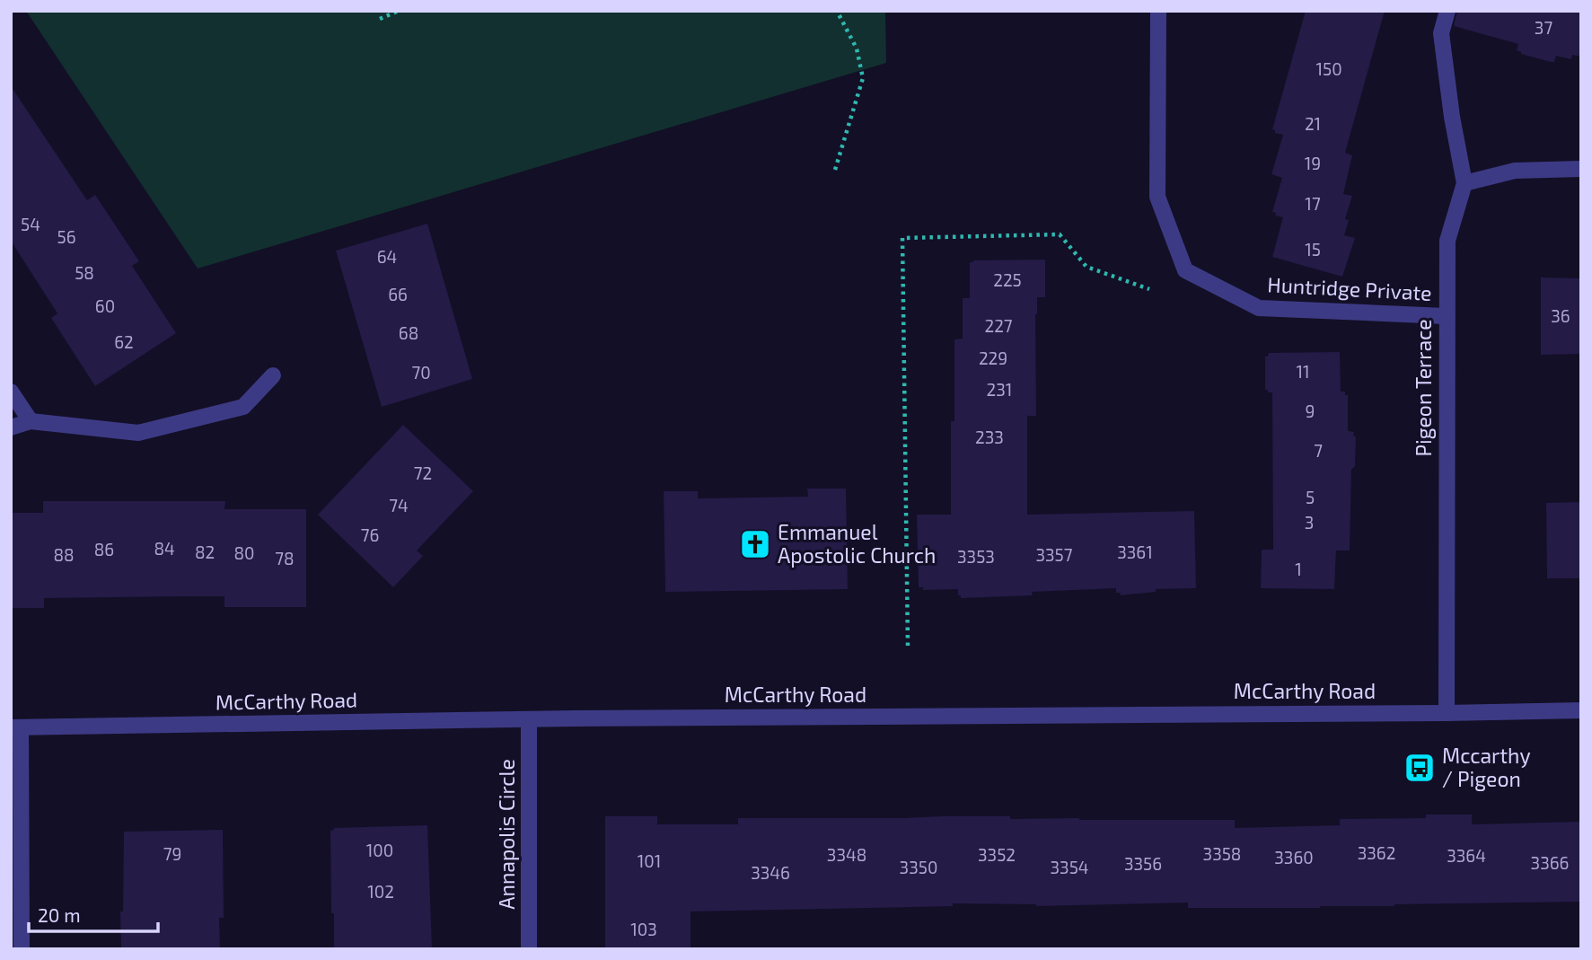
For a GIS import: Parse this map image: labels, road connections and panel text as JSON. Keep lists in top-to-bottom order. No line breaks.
{"streets":{"street":["Huntridge Private","Pigeon Terrace","McCarthy Road","Annapolis Circle"]},"crossings":[["Huntridge Private","Pigeon Terrace"],["Pigeon Terrace","McCarthy Road"],["McCarthy Road","Annapolis Circle"]],"places":{"church":["Emmanuel Apostolic Church"],"bus stop":["Mccarthy / Pigeon"]},"house_numbers":["37","150","21","19","17","54","56","15","64","58","225","66","60","36","227","68","62","229","11","70","231","9","233","7","72","5","74","3","76","84","86","82","3361","80","88","3357","3353","78","1","100","3362","79","3358","3348","3352","3364","3360","101","3366","3356","3350","3354","3346","102","103"],"scale_bar":"20 m"}
